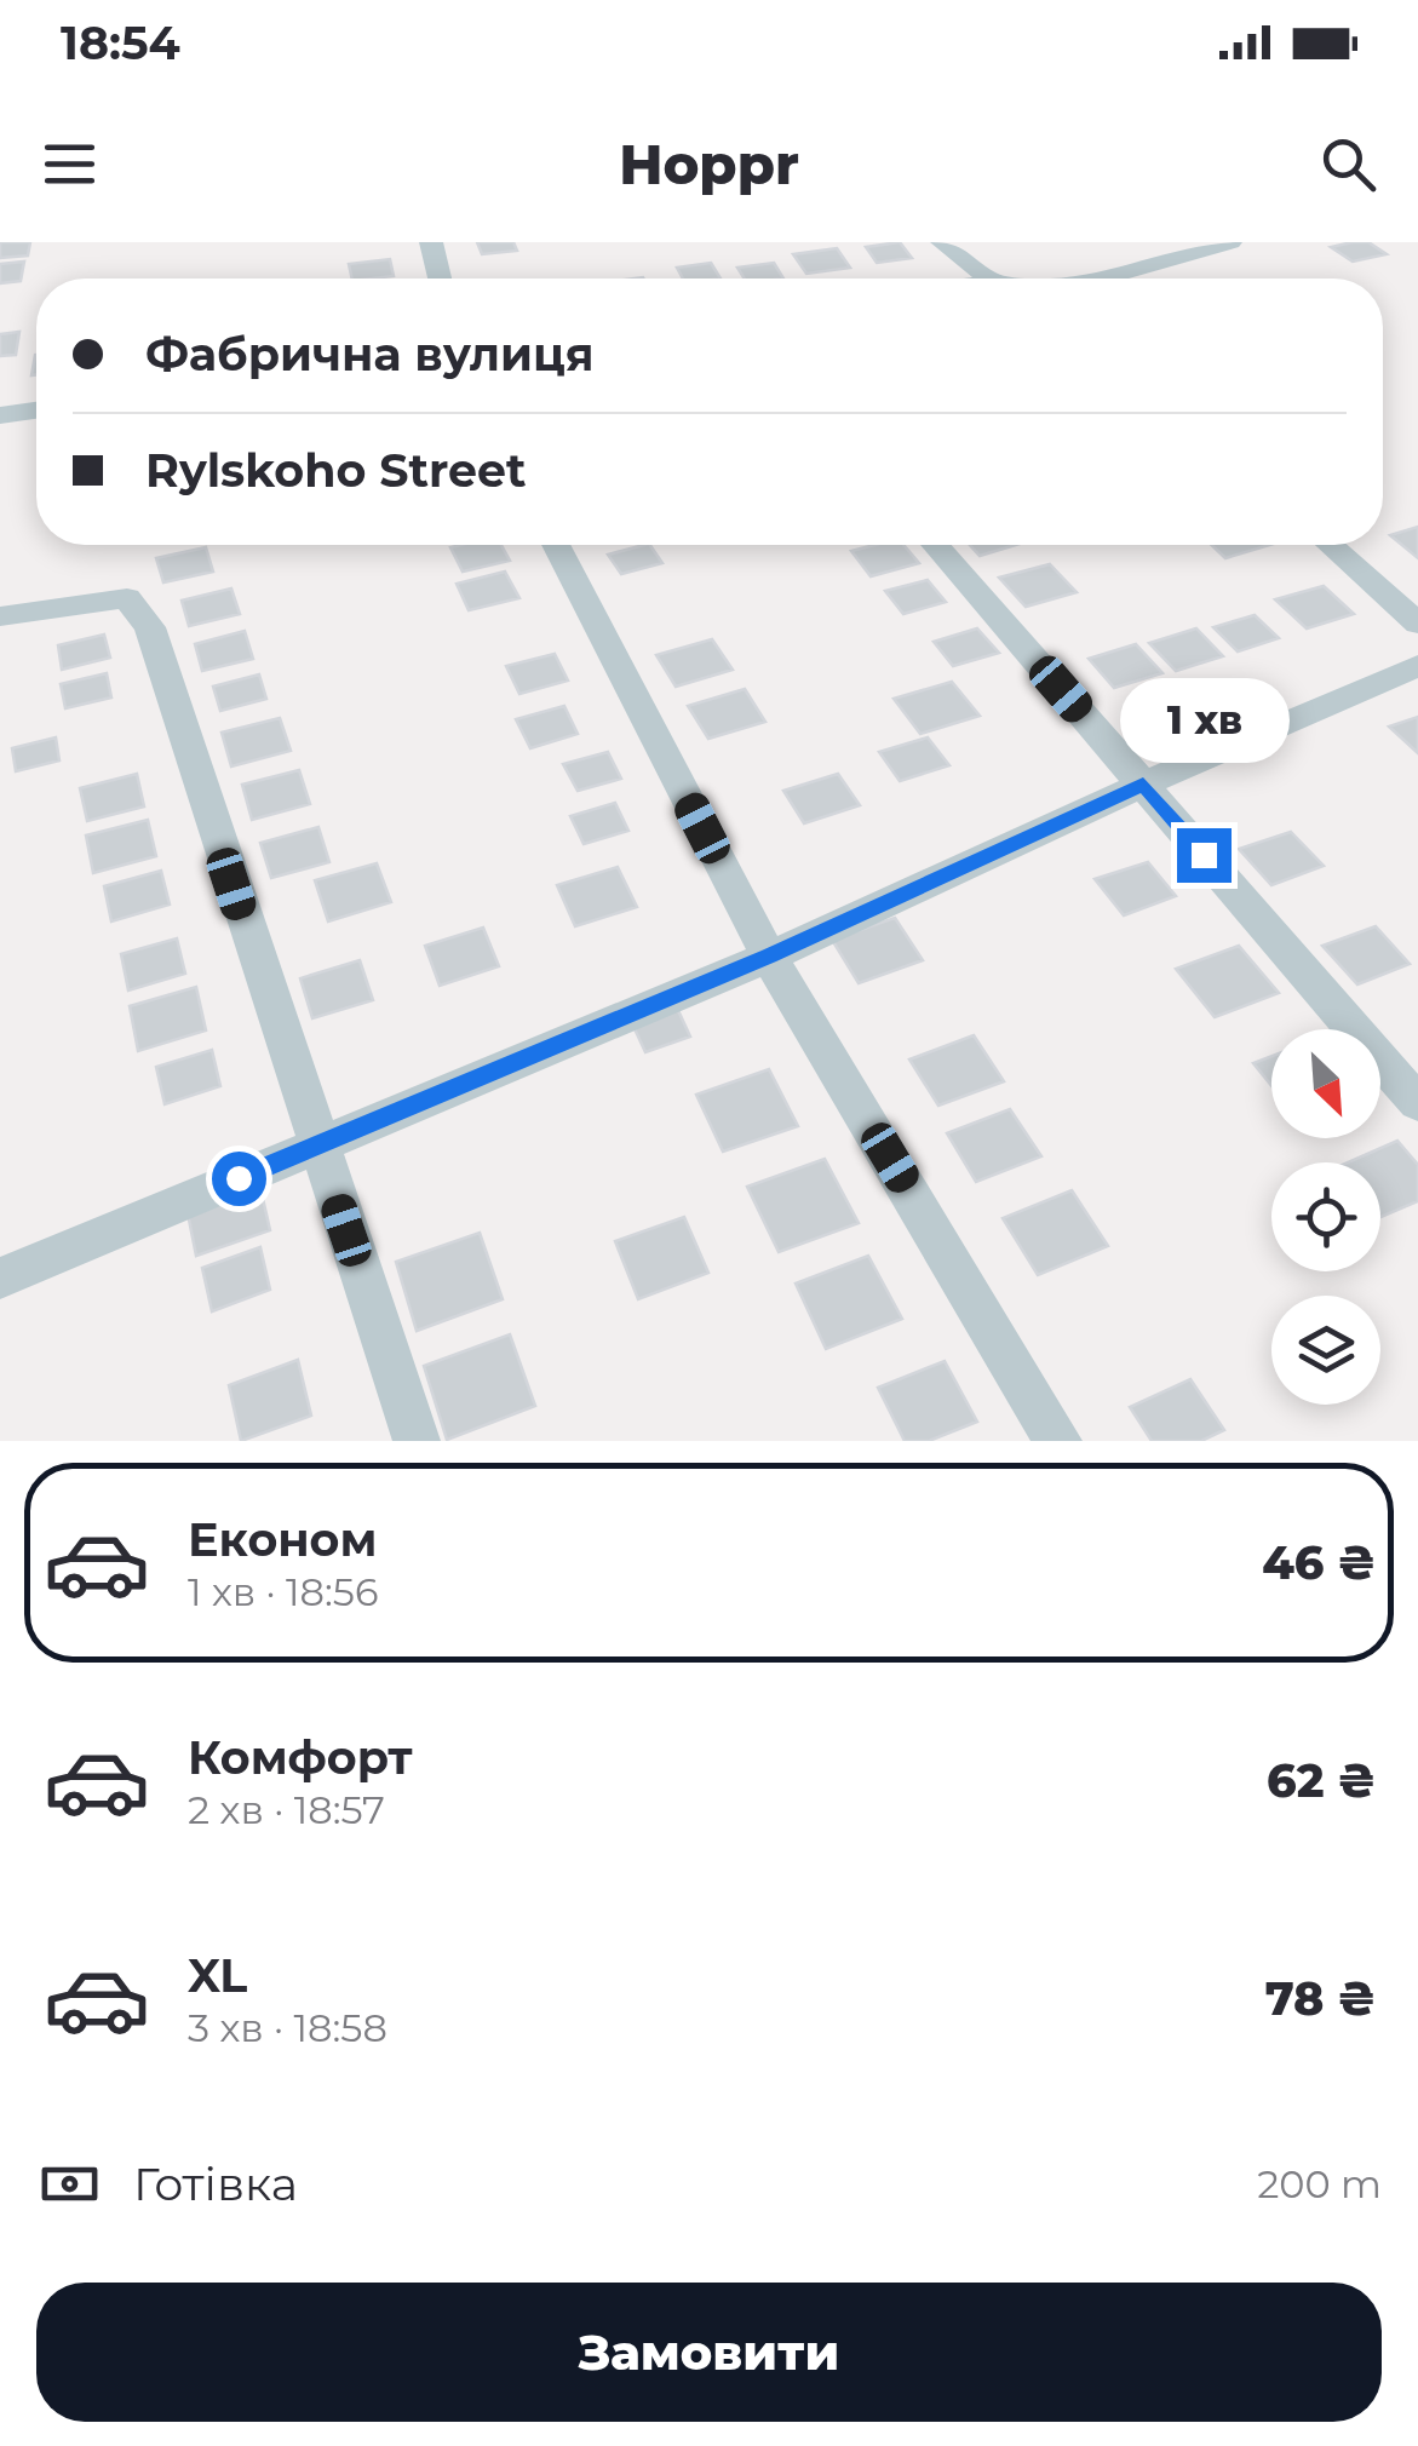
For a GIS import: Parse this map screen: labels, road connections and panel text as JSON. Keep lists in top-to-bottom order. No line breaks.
{"north":"bottom right","page":{"status":"18:54","header":"Hoppr","banner":["Фабрична вулиця","Rylskoho Street"],"bubble":"1 хв","list":[{"name":"Економ","note":"1 хв · 18:56","value":"46 ₴"},{"name":"Комфорт","note":"2 хв · 18:57","value":"62 ₴"},{"name":"XL","note":"3 хв · 18:58","value":"78 ₴"}],"pay":["Готівка","200 m"],"buttons":"Замовити"}}
